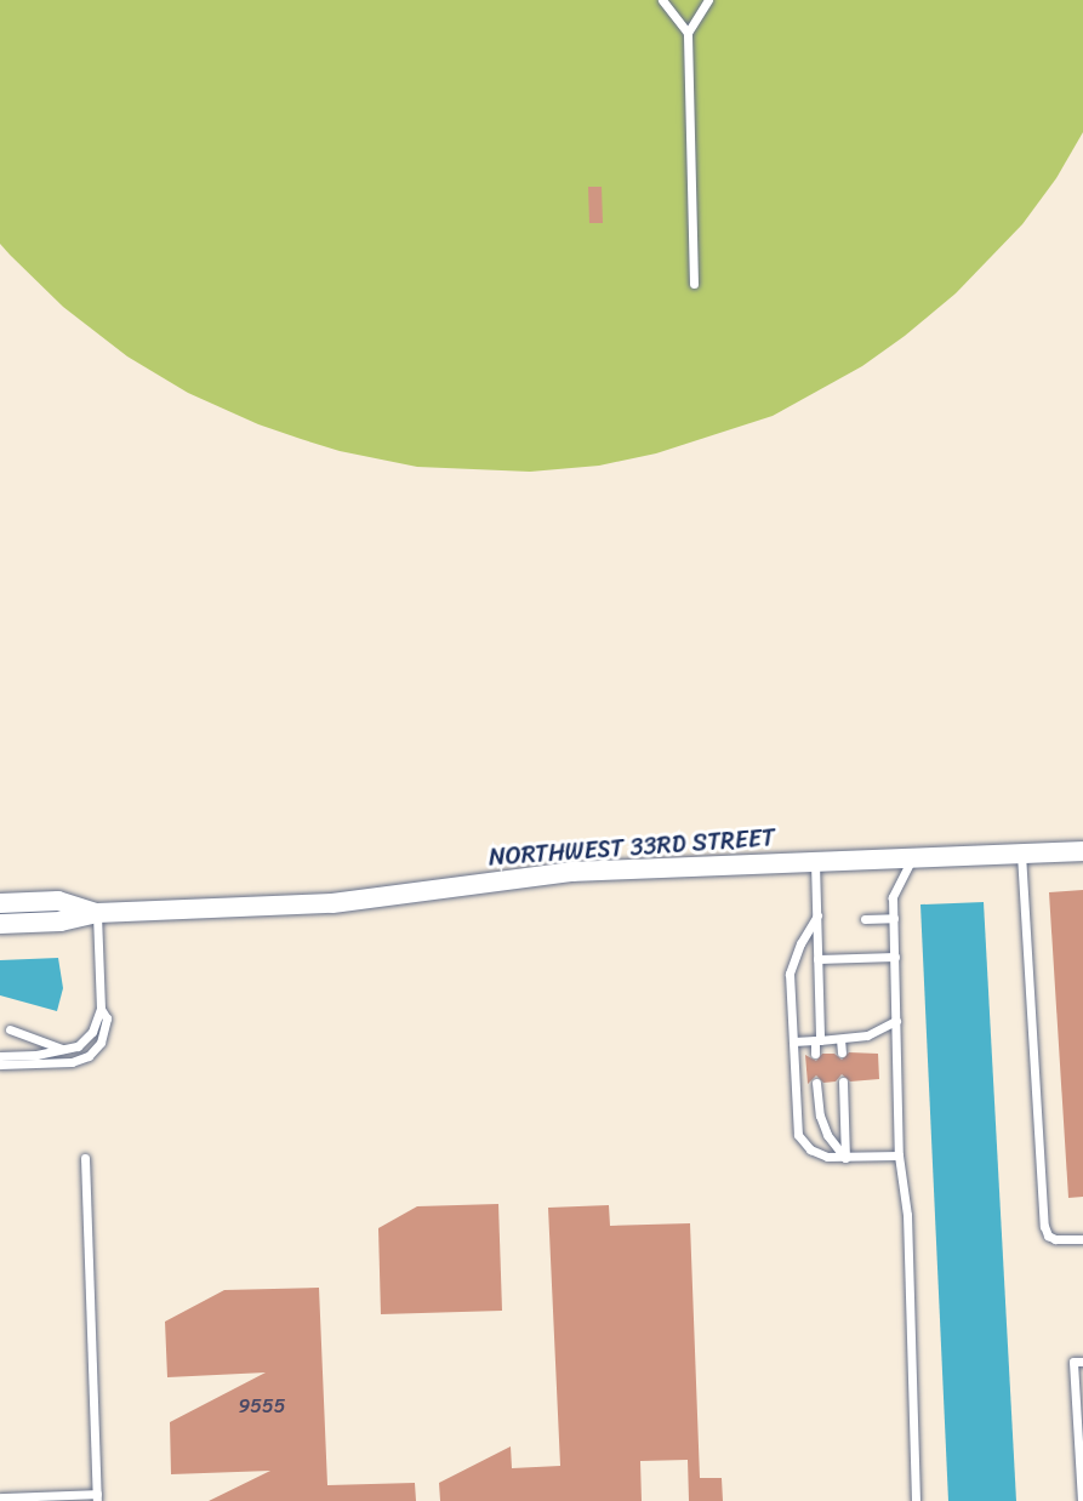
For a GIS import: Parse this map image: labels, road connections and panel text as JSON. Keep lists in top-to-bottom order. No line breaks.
{"streets":{"street":["NORTHWEST 33RD STREET"]},"house_numbers":["9555"]}
